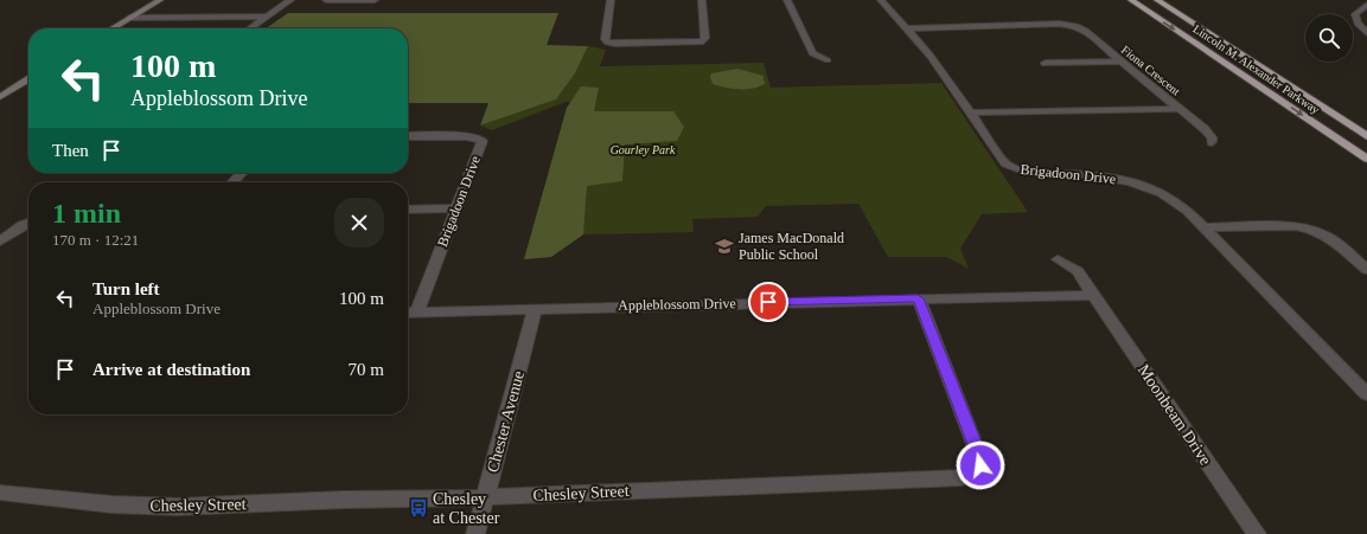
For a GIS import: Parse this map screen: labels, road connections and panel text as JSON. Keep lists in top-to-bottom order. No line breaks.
{"streets":{"highway":["Lincoln M. Alexander Parkway"],"street":["Fiona Crescent","Brigadoon Drive","Appleblossom Drive","Moonbeam Drive","Chester Avenue","Chesley Street"]},"crossings":[["Fiona Crescent","Brigadoon Drive"],["Brigadoon Drive","Appleblossom Drive"],["Appleblossom Drive","Moonbeam Drive"],["Appleblossom Drive","Chester Avenue"],["Appleblossom Drive","Chesley Street"],["Chester Avenue","Chesley Street"]],"parks":["Gourley Park"],"places":{"school or university":["James MacDonald Public School"],"bus stop":["Chesley at Chester"]},"page":{"turn":["100 m","Appleblossom Drive"],"then":"Then","heading":["1 min","170 m · 12:21"],"list":[{"name":"Turn left","note":"Appleblossom Drive","value":"100 m"},{"name":"Arrive at destination","value":"70 m"}]}}
